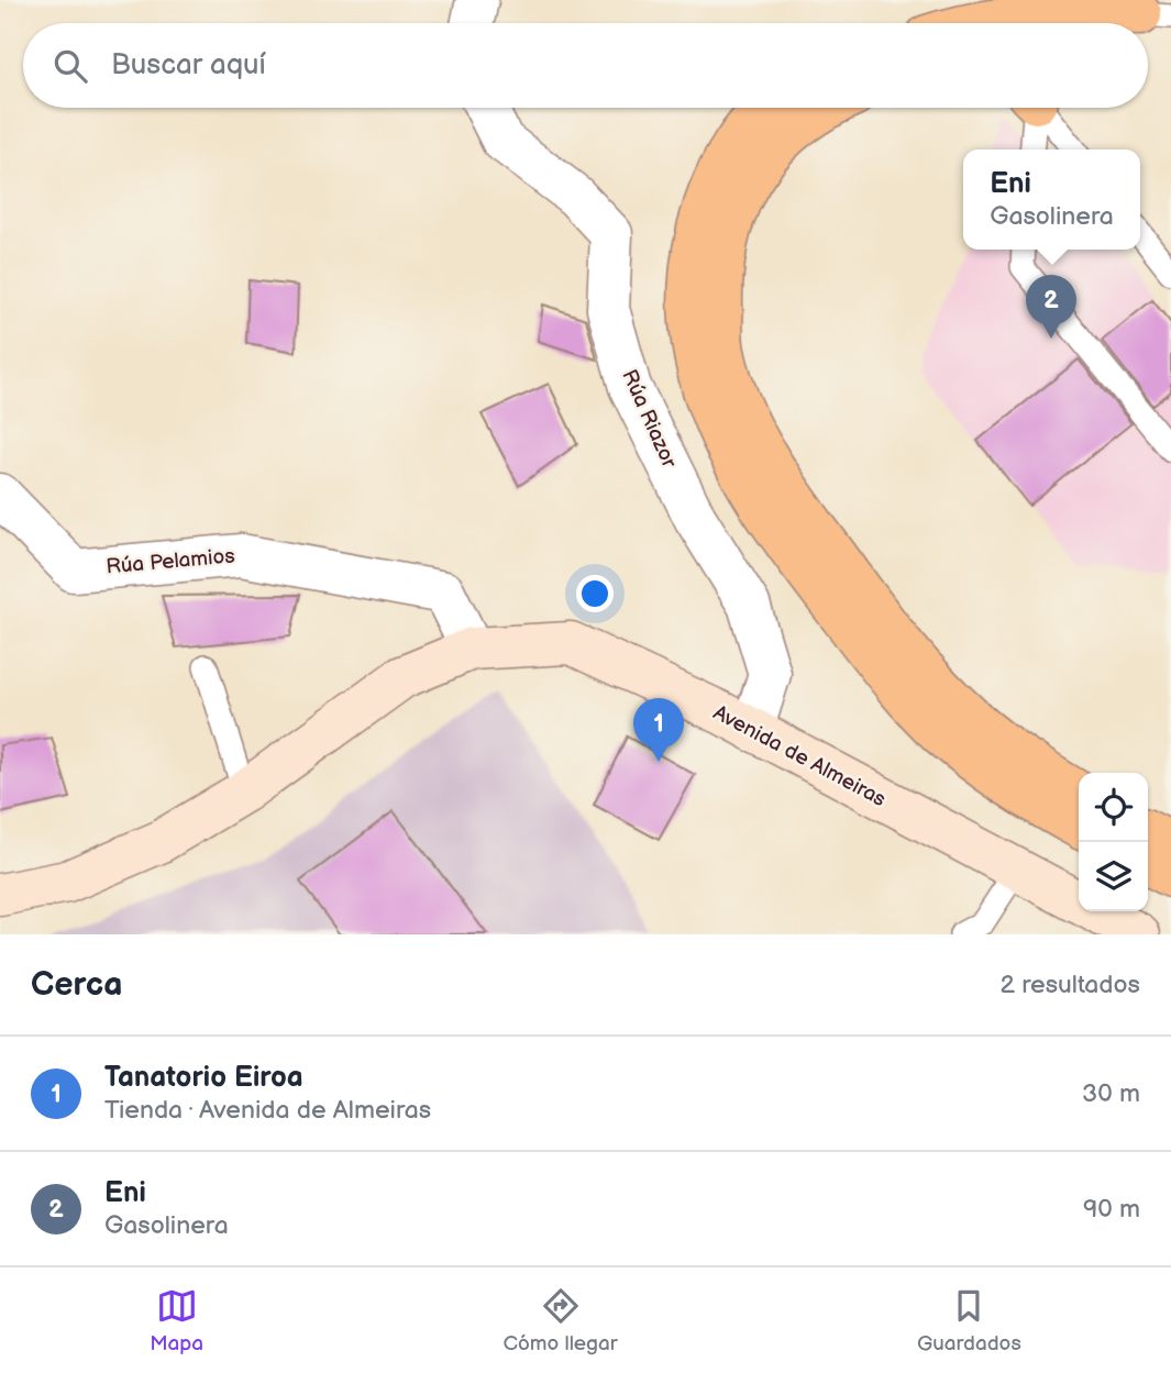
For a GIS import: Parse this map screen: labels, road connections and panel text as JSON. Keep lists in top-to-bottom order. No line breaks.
{"streets":{"main road":["Avenida de Almeiras"],"street":["Rúa Riazor","Rúa Pelamios"]},"crossings":[["Rúa Riazor","Avenida de Almeiras"],["Rúa Pelamios","Avenida de Almeiras"]],"page":{"search":"Buscar aquí","popup":["Eni","Gasolinera"],"pins":["2","1"],"heading":["Cerca","2 resultados"],"list":[{"mark":"1","name":"Tanatorio Eiroa","note":"Tienda · Avenida de Almeiras","value":"30 m"},{"mark":"2","name":"Eni","note":"Gasolinera","value":"90 m"}],"nav":["Mapa","Cómo llegar","Guardados"]}}
